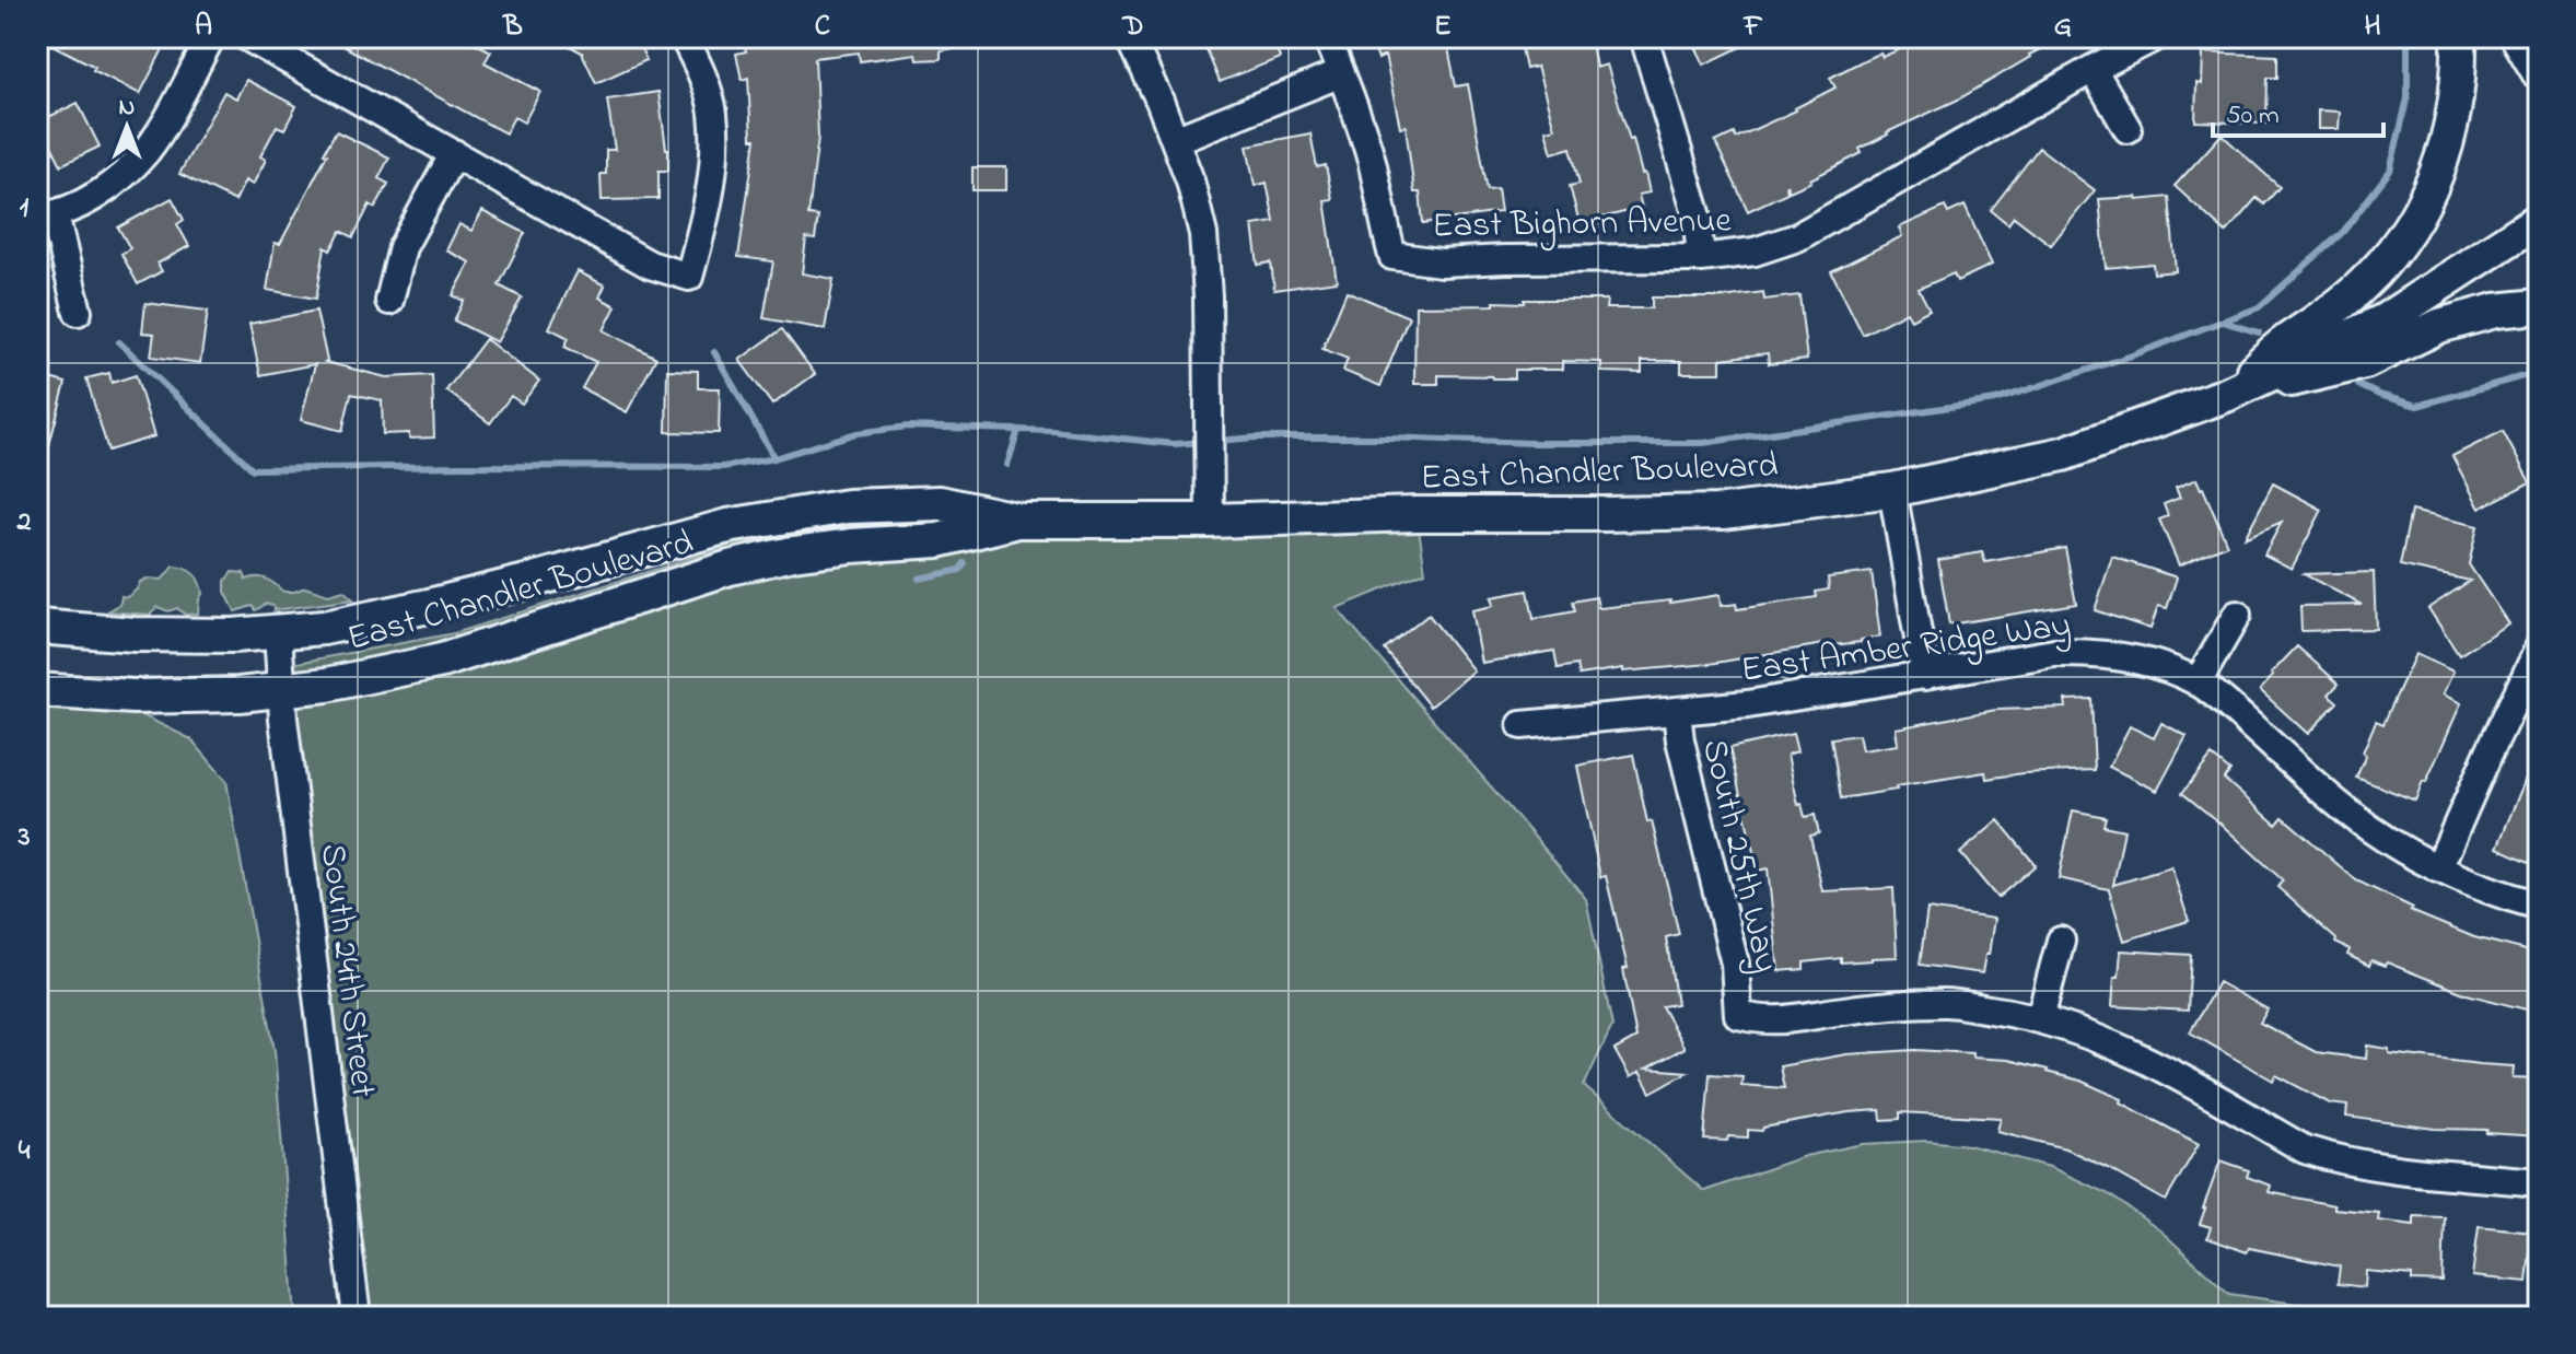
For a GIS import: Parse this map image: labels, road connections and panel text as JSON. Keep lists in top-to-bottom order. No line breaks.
{"streets":{"main road":["East Chandler Boulevard"],"street":["East Bighorn Avenue","East Amber Ridge Way","South 25th Way","South 24th Street"]},"crossings":[["East Chandler Boulevard","South 24th Street"],["East Amber Ridge Way","South 25th Way"]],"scale_bar":"50 m","north":"top","grid":{"columns":["A","B","C","D","E","F","G","H"],"rows":["1","2","3","4"]}}
